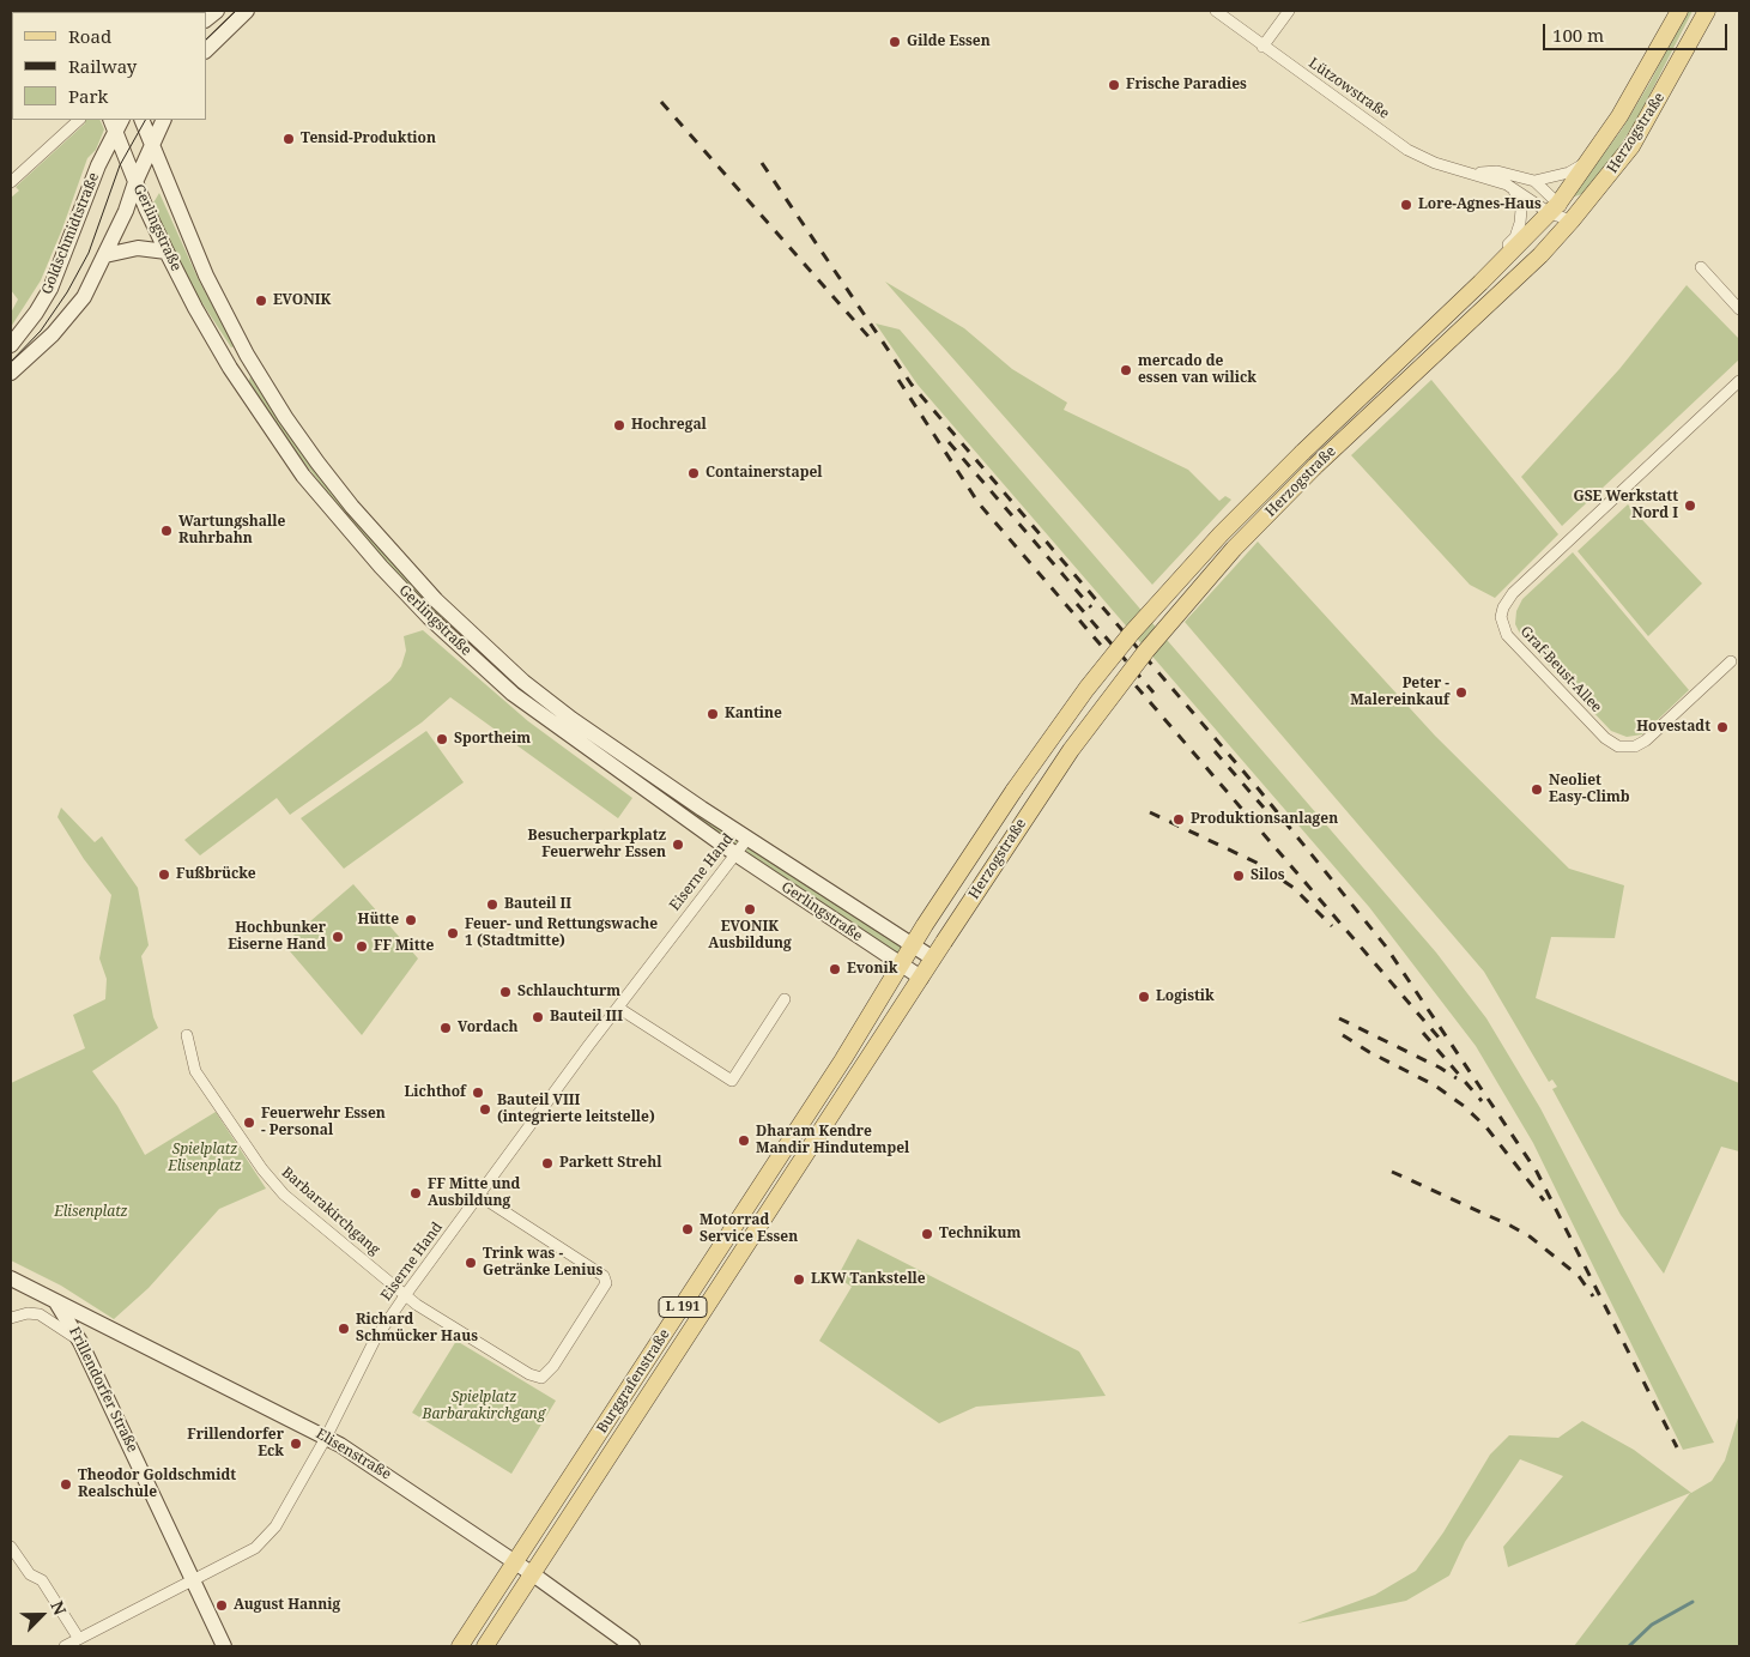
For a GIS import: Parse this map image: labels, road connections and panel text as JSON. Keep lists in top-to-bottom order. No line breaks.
{"streets":{"main road":["Herzogstraße","Gerlingstraße","Goldschmidtstraße","L 191","Burggrafenstraße","Frillendorfer Straße","Elisenstraße"],"street":["Lützowstraße","Graf-Beust-Allee","Eiserne Hand","Barbarakirchgang"]},"crossings":[["Lützowstraße","Herzogstraße"],["Herzogstraße","Gerlingstraße"],["Herzogstraße","Burggrafenstraße"],["Gerlingstraße","Goldschmidtstraße"],["Gerlingstraße","Eiserne Hand"],["Gerlingstraße","Burggrafenstraße"],["Eiserne Hand","Barbarakirchgang"],["Eiserne Hand","Frillendorfer Straße"],["Eiserne Hand","Elisenstraße"],["Burggrafenstraße","Elisenstraße"],["Frillendorfer Straße","Elisenstraße"]],"parks":["Spielplatz Elisenplatz","Elisenplatz","Spielplatz Barbarakirchgang"],"places":["Gilde Essen","Frische Paradies","Tensid-Produktion","Lore-Agnes-Haus","EVONIK","mercado de essen van wilick","Hochregal","Containerstapel","GSE Werkstatt Nord I","Wartungshalle Ruhrbahn","Peter - Malereinkauf","Kantine","Hovestadt","Sportheim","Neoliet Easy-Climb","Produktionsanlagen","Besucherparkplatz Feuerwehr Essen","Fußbrücke","Silos","Bauteil II","EVONIK Ausbildung","Hütte","Feuer- und Rettungswache 1 (Stadtmitte)","Hochbunker Eiserne Hand","FF Mitte","Evonik","Schlauchturm","Logistik","Bauteil III","Vordach","Lichthof","Bauteil VIII (integrierte leitstelle)","Feuerwehr Essen - Personal","Dharam Kendre Mandir Hindutempel","Parkett Strehl","FF Mitte und Ausbildung","Motorrad Service Essen","Technikum","Trink was - Getränke Lenius","LKW Tankstelle","Richard Schmücker Haus","Frillendorfer Eck","Theodor Goldschmidt Realschule","August Hannig"],"legend":["Road","Railway","Park"],"scale_bar":"100 m","north":"top right"}
